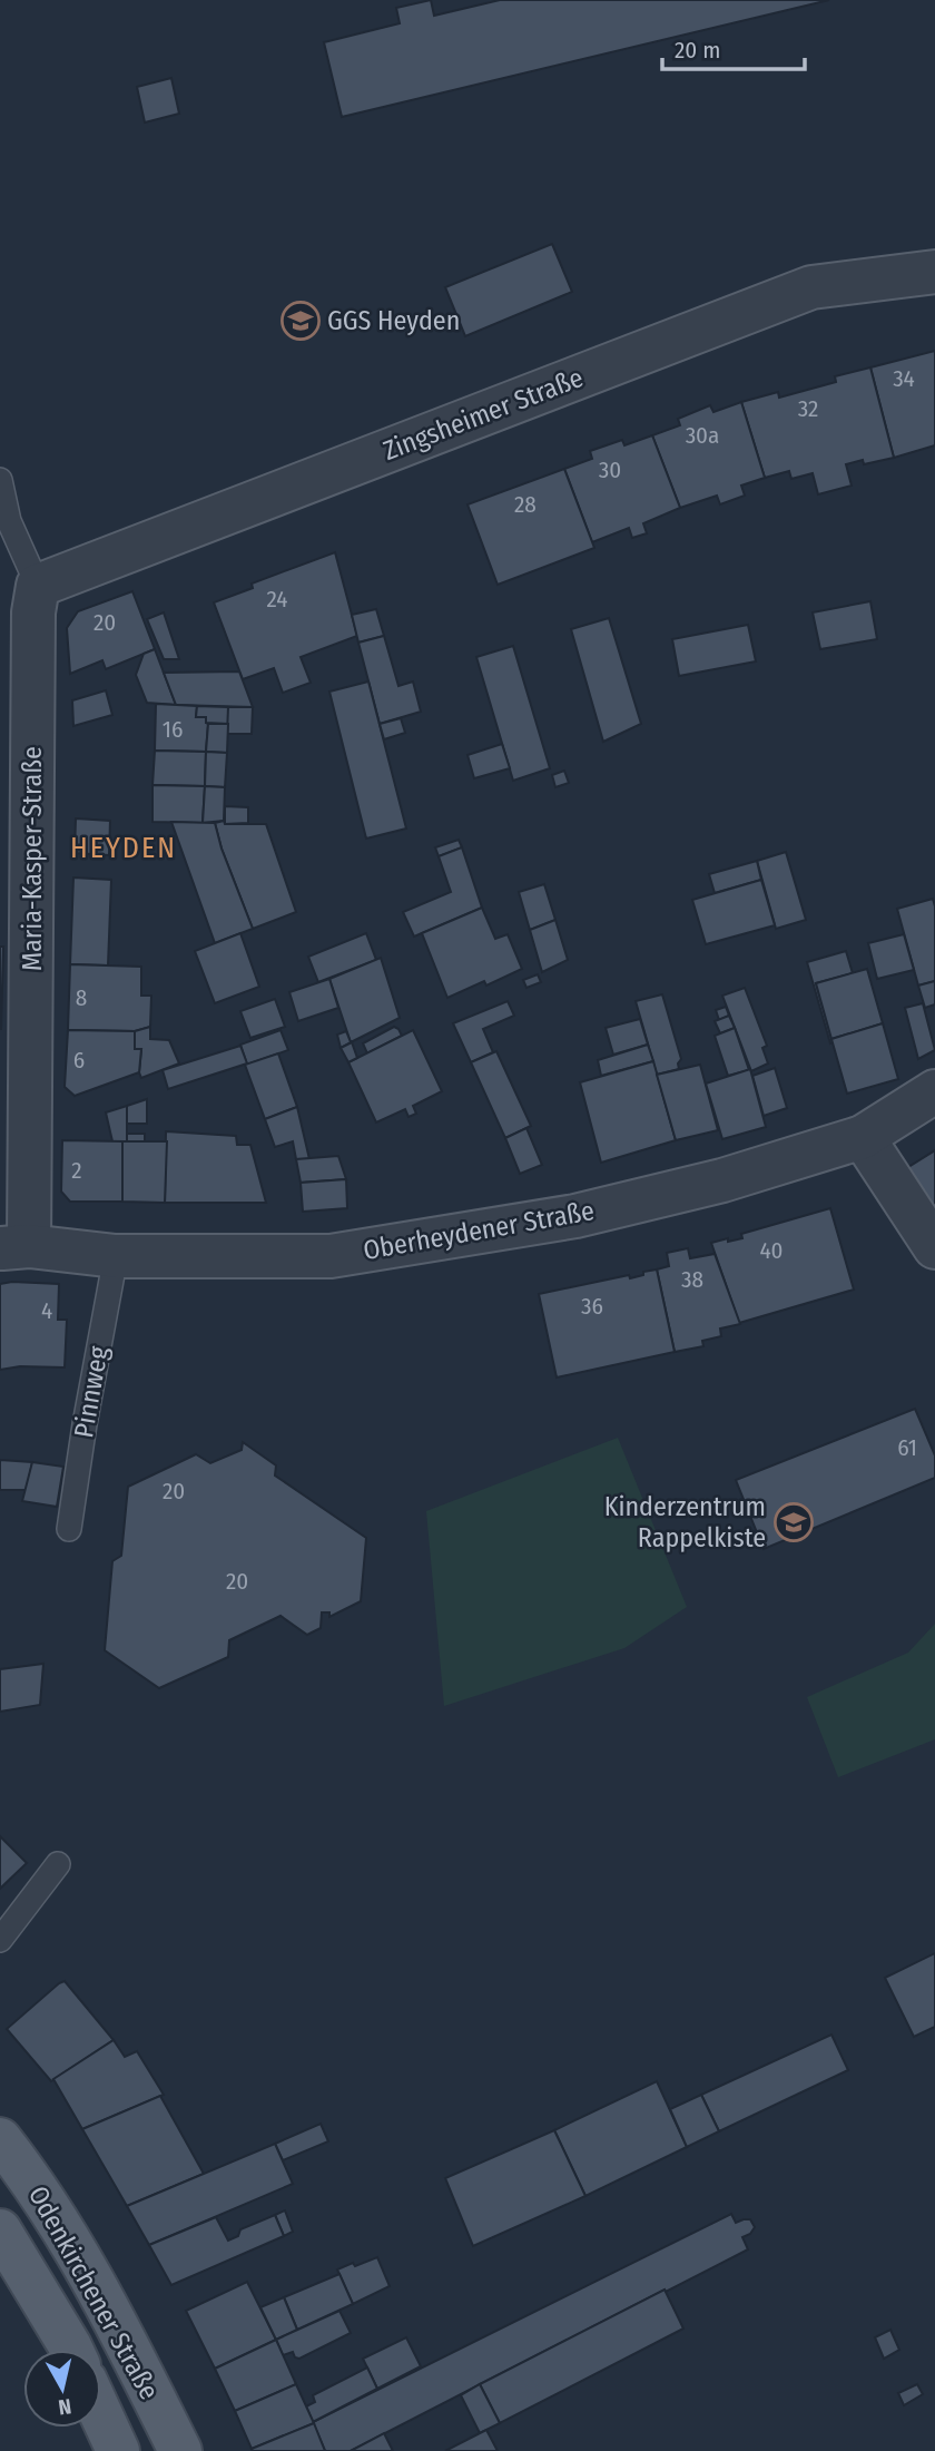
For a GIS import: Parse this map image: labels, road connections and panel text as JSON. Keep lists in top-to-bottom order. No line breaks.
{"streets":{"main road":["Odenkirchener Straße"],"street":["Zingsheimer Straße","Maria-Kasper-Straße","Oberheydener Straße"],"lane":["Pinnweg"]},"crossings":[["Zingsheimer Straße","Maria-Kasper-Straße"],["Maria-Kasper-Straße","Oberheydener Straße"],["Oberheydener Straße","Pinnweg"]],"districts":["HEYDEN"],"places":{"school or university":["GGS Heyden","Kinderzentrum Rappelkiste"]},"house_numbers":["34","32","30a","30","28","24","20","16","8","6","2","40","38","36","4","61","20","20"],"scale_bar":"20 m","north":"bottom"}
